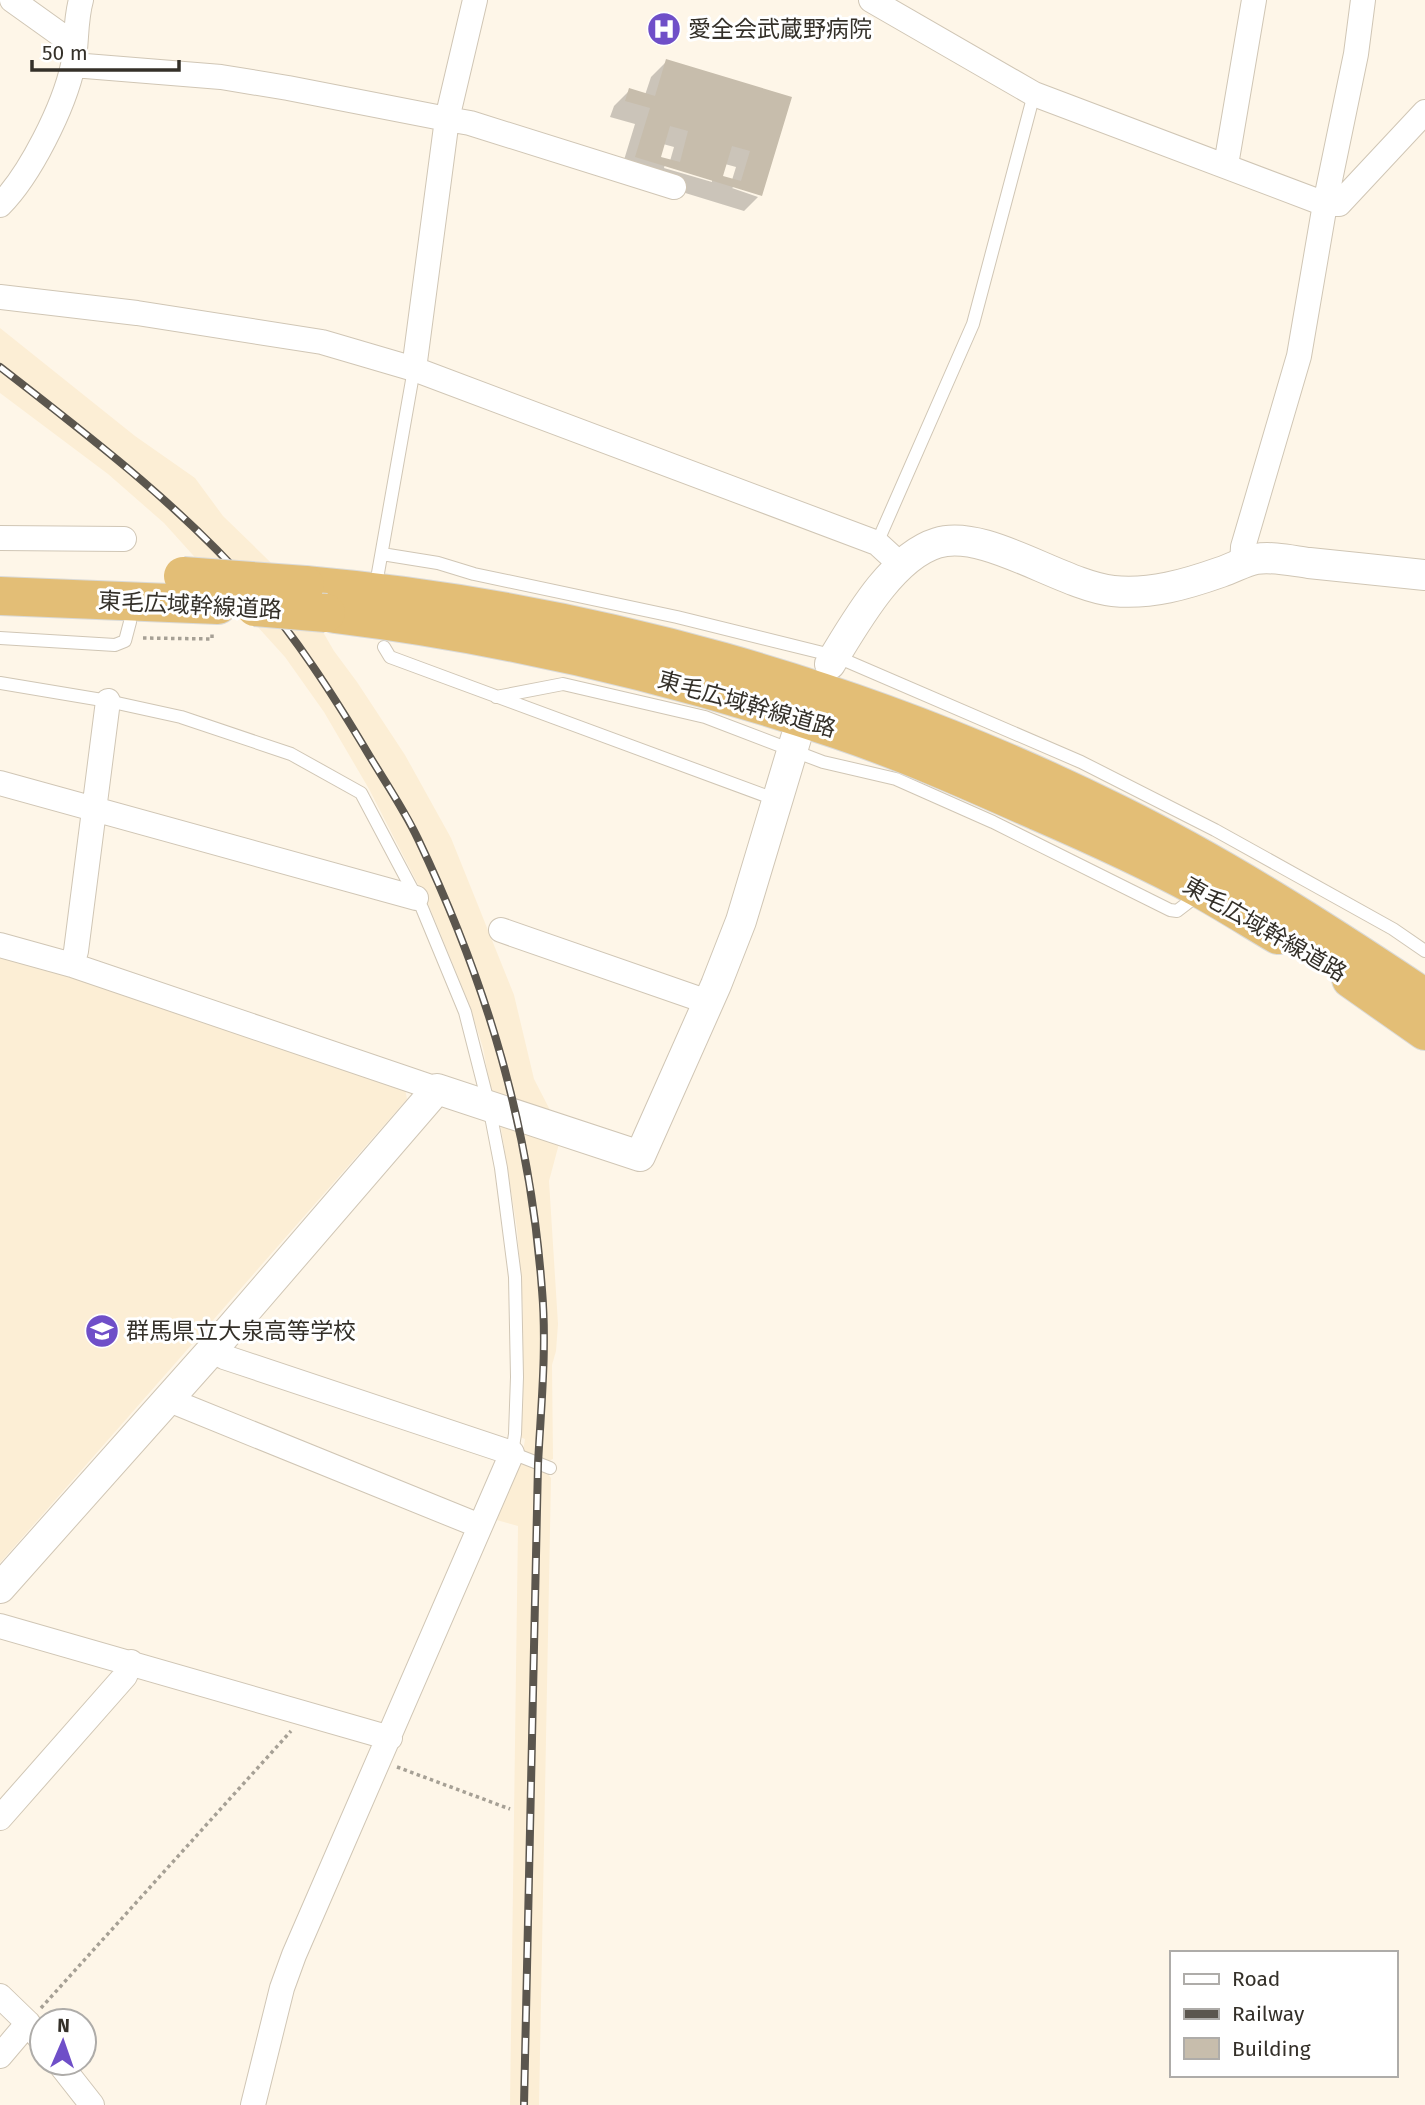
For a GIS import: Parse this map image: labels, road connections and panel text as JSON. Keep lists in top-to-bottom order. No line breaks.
{"streets":{"highway":["東毛広域幹線道路"]},"places":{"hospital":["愛全会武蔵野病院"],"school or university":["群馬県立大泉高等学校"]},"legend":["Road","Railway","Building"],"scale_bar":"50 m","north":"top"}
